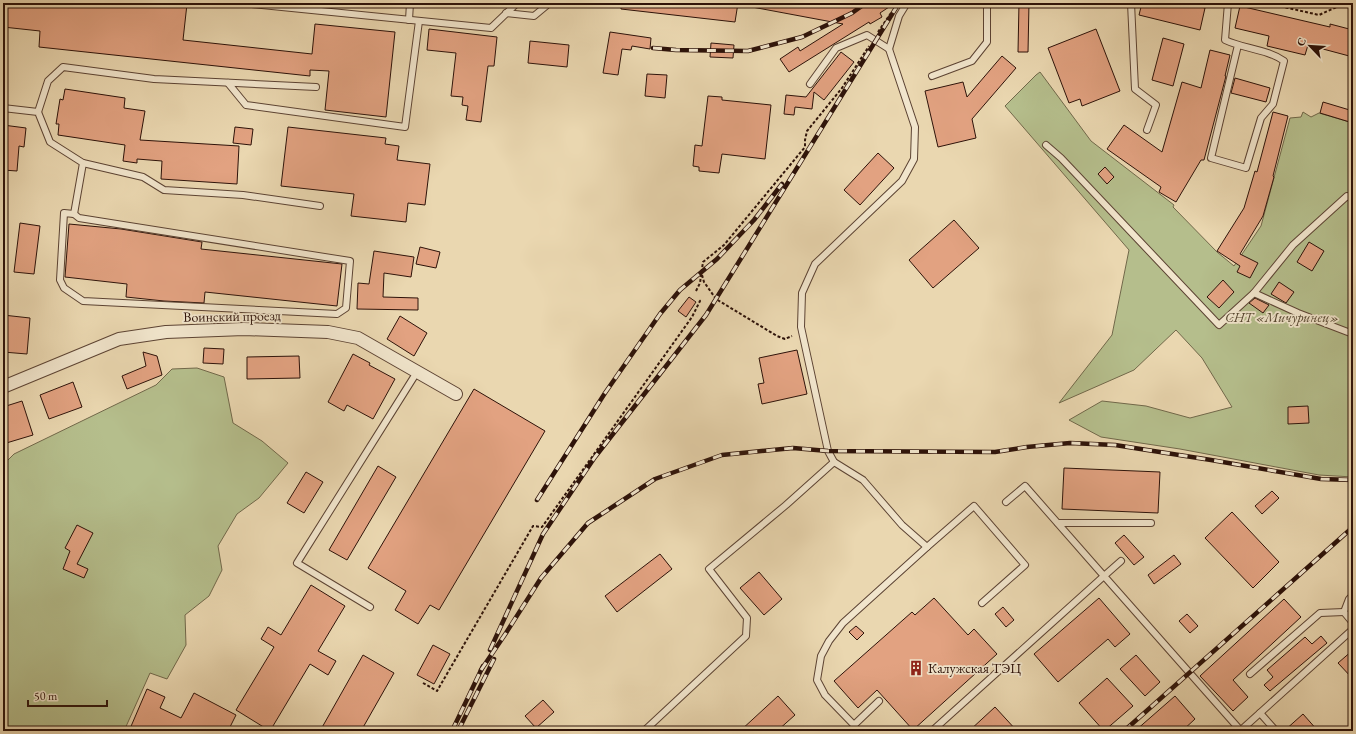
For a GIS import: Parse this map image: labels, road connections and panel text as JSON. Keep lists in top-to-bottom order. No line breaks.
{"streets":{"street":["Воинский проезд"]},"parks":["СНТ «Мичуринец»"],"places":{"building":["Калужская ТЭЦ"]},"scale_bar":"50 m","north":"top left"}
